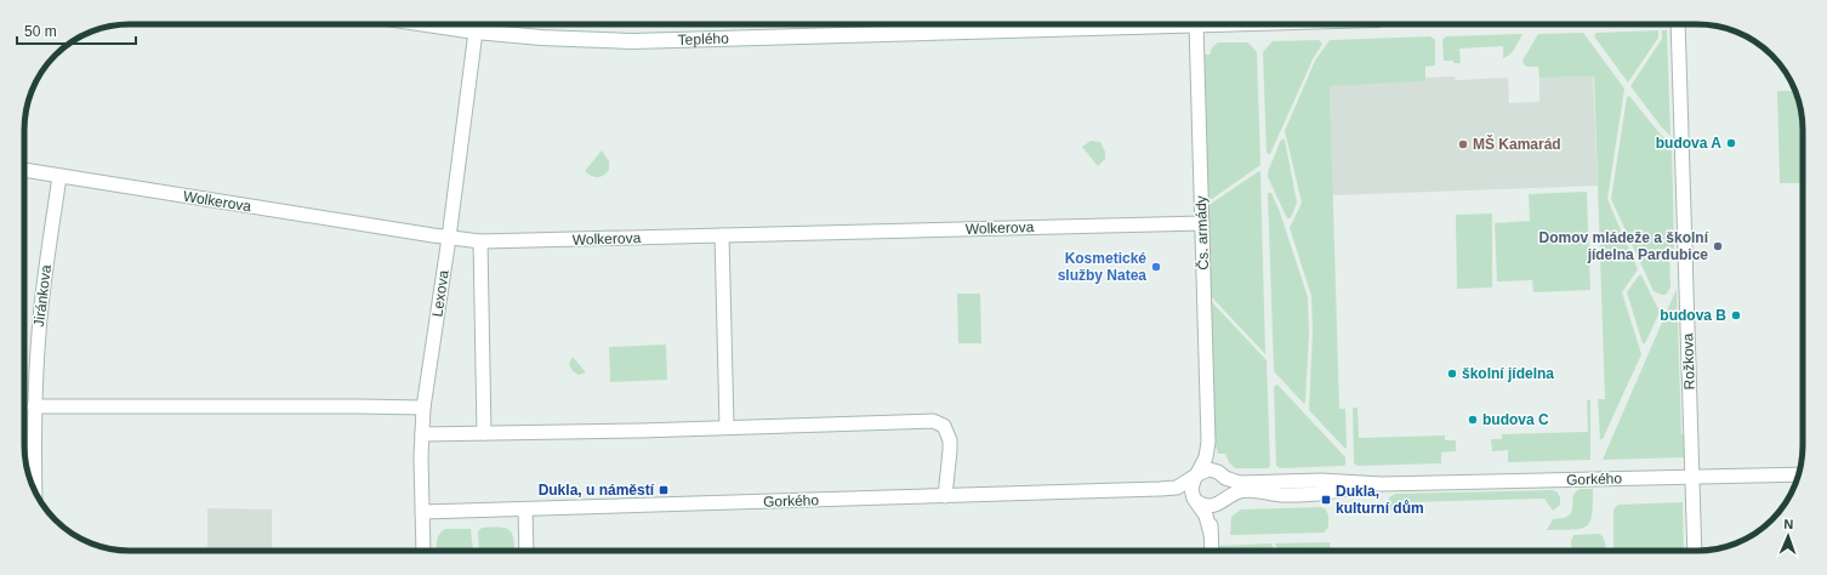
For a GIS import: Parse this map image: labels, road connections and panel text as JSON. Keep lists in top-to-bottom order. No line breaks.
{"streets":{"main road":["Teplého"],"street":["Wolkerova","Čs. armády","Lexova","Jiránkova","Rožkova","Gorkého"]},"crossings":[["Teplého","Lexova"],["Wolkerova","Čs. armády"],["Wolkerova","Lexova"],["Wolkerova","Jiránkova"],["Čs. armády","Gorkého"],["Lexova","Gorkého"],["Rožkova","Gorkého"]],"places":{"other":["budova A","MŠ Kamarád","Domov mládeže a školní jídelna Pardubice","Kosmetické služby Natea","budova B","školní jídelna","budova C"],"transit":["Dukla, u náměstí","Dukla, kulturní dům"]},"scale_bar":"50 m","north":"top"}
